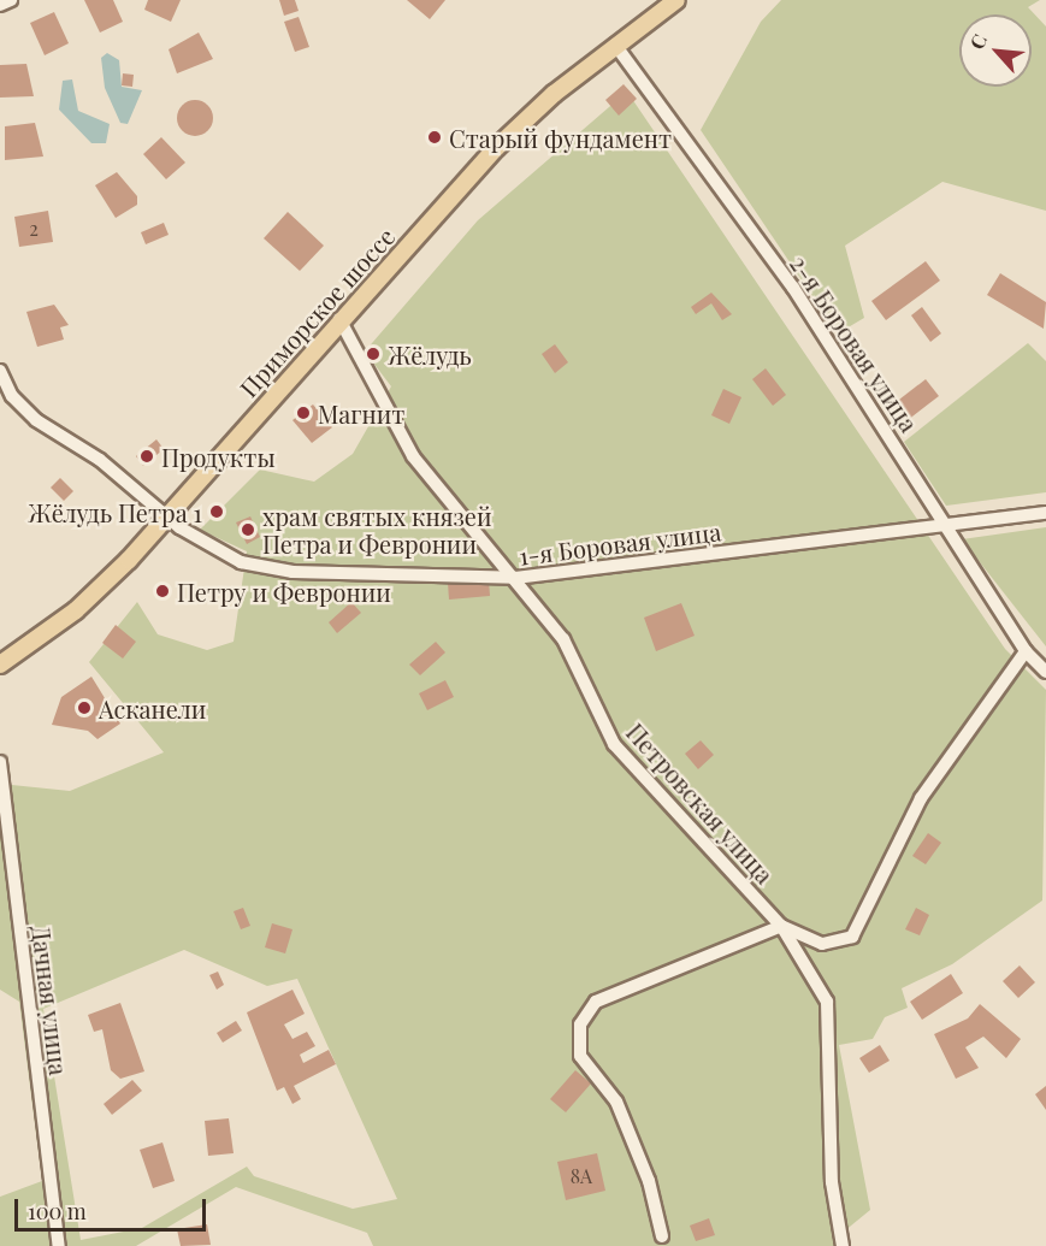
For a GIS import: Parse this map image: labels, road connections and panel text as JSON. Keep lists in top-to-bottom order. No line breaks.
{"streets":{"main road":["Приморское шоссе"],"street":["2-я Боровая улица","1-я Боровая улица","Петровская улица","Дачная улица"]},"crossings":[["Приморское шоссе","2-я Боровая улица"],["Приморское шоссе","1-я Боровая улица"],["Приморское шоссе","Петровская улица"],["2-я Боровая улица","1-я Боровая улица"],["1-я Боровая улица","Петровская улица"]],"places":["Старый фундамент","Жёлудь","Магнит","Продукты","Жёлудь Петра 1","храм святых князей Петра и Февронии","Петру и Февронии","Асканели"],"house_numbers":["2","8А"],"scale_bar":"100 m","north":"top left"}
